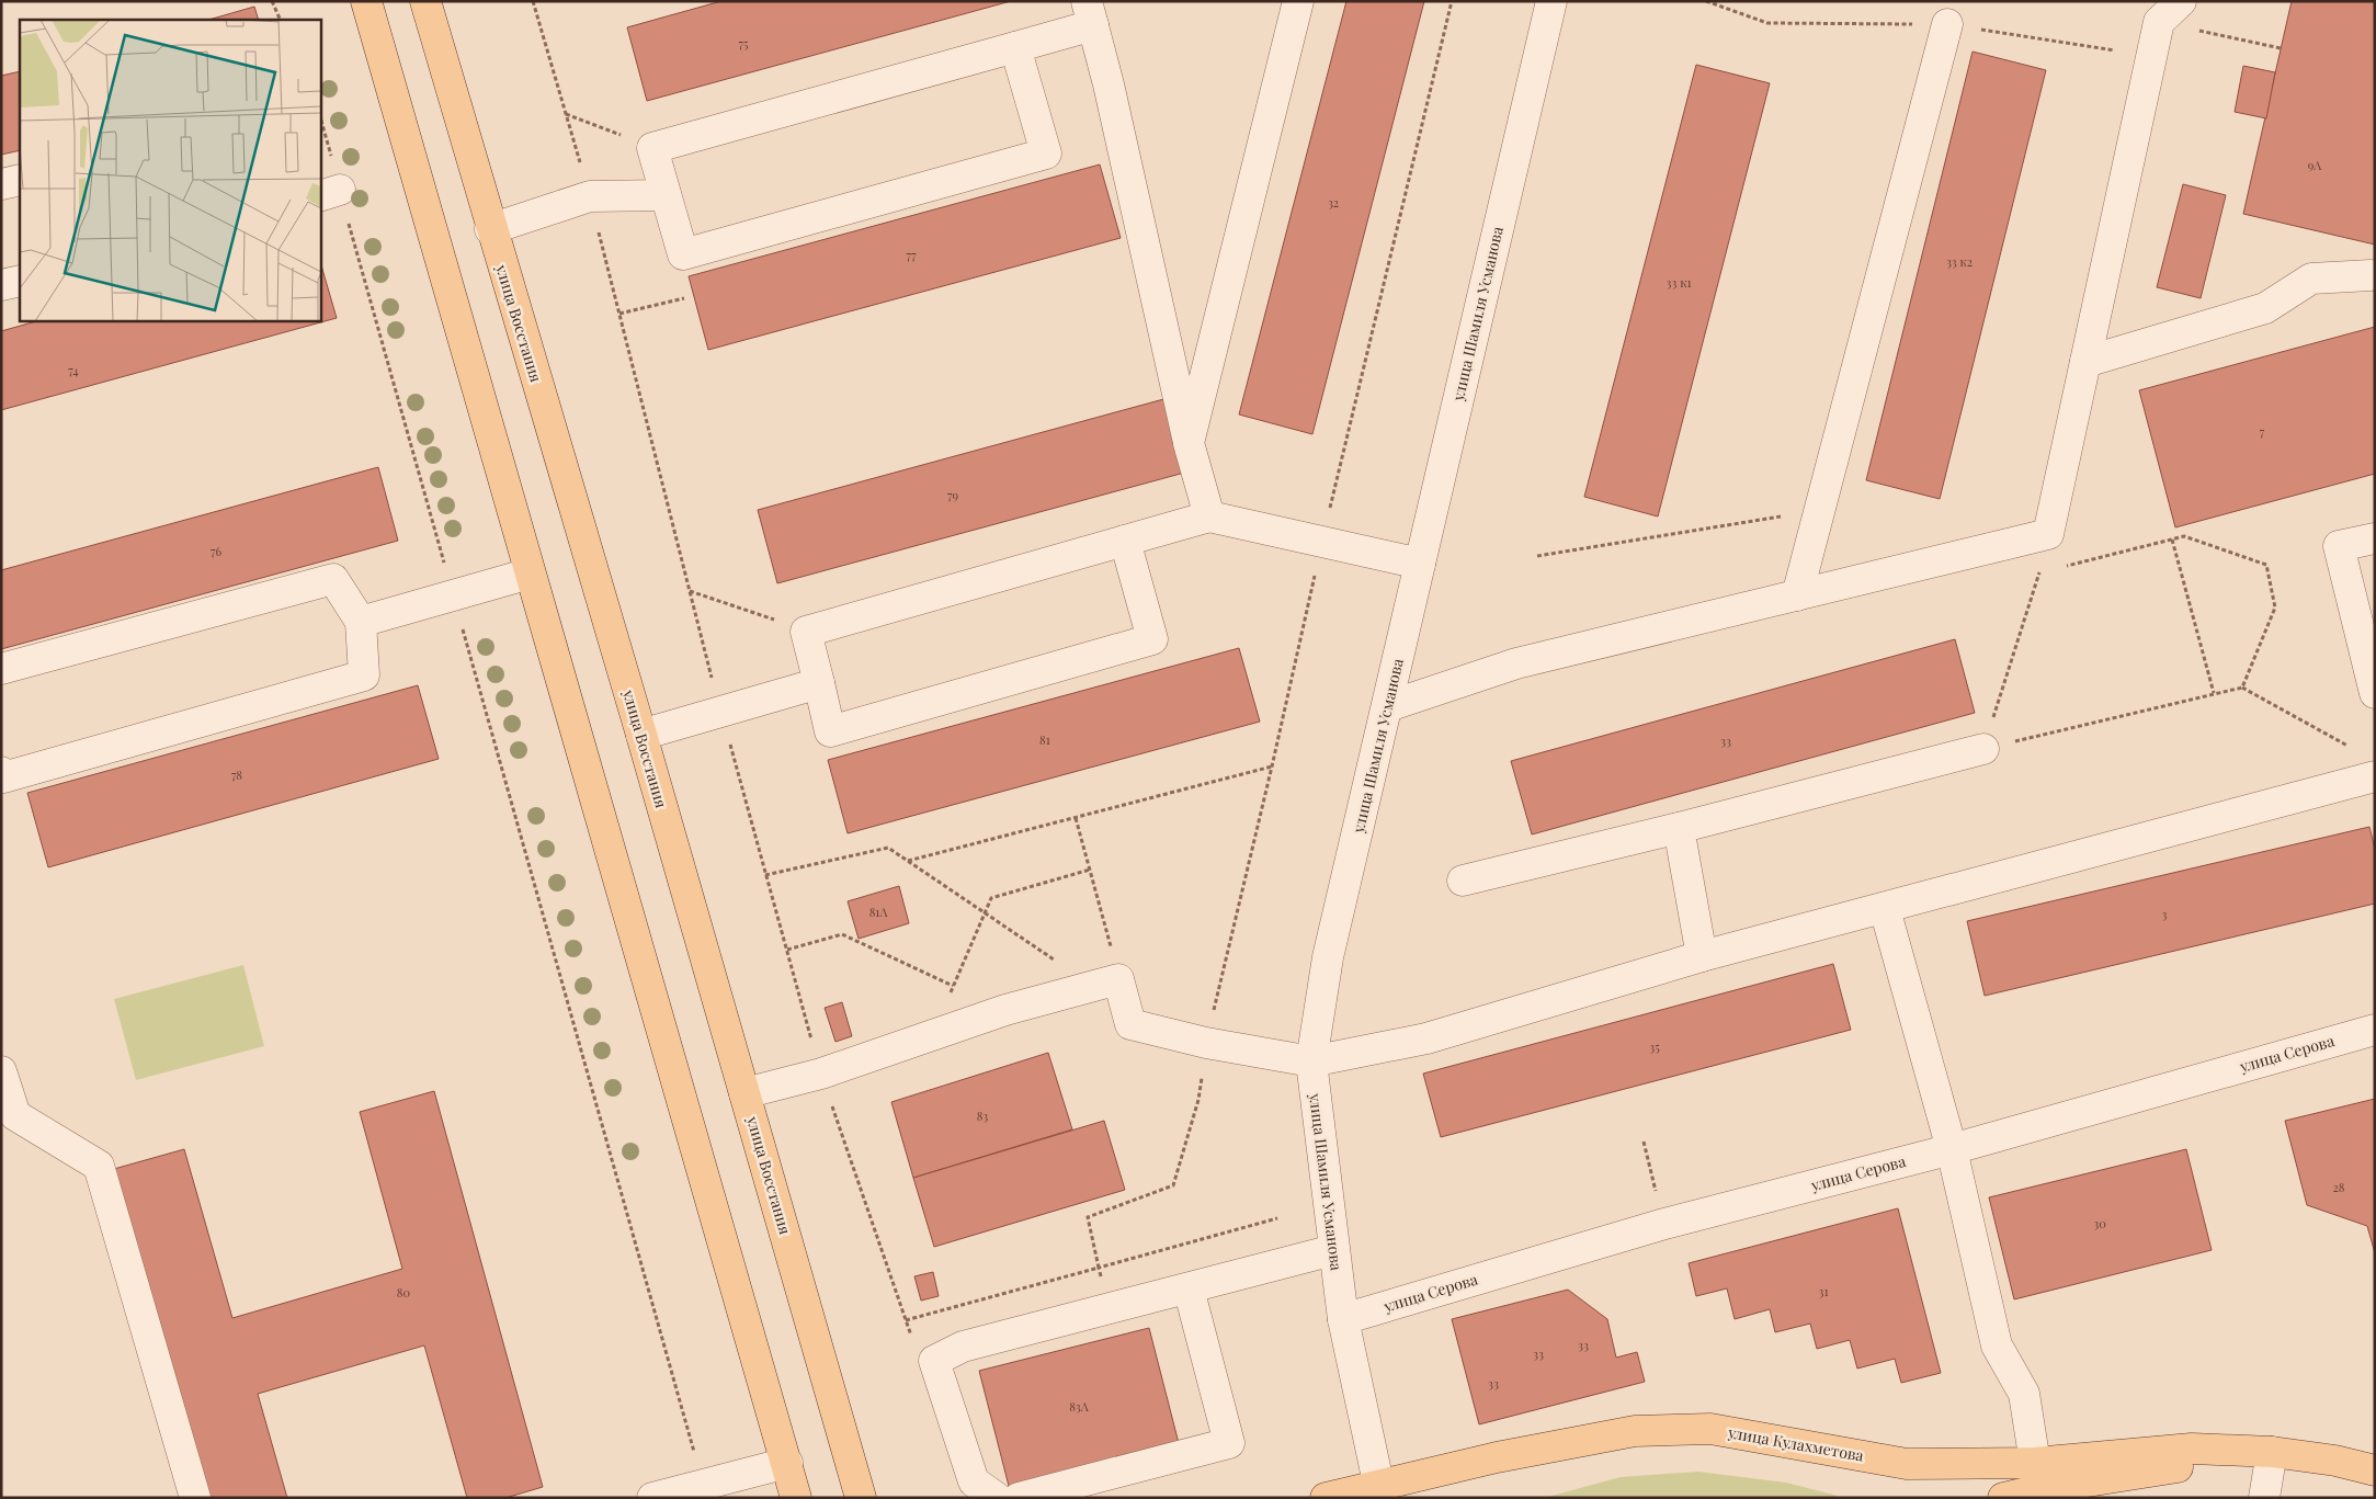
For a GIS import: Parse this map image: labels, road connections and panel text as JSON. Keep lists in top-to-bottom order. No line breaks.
{"streets":{"main road":["улица Восстания","улица Кулахметова"],"street":["улица Шамиля Усманова","улица Серова"]},"crossings":[["улица Шамиля Усманова","улица Серова"],["улица Шамиля Усманова","улица Кулахметова"]],"house_numbers":["75","9А","32","77","33 к2","33 к1","74","7","79","76","81","33","78","81А","3","35","83","28","30","31","80","33","33","33","83А"]}
